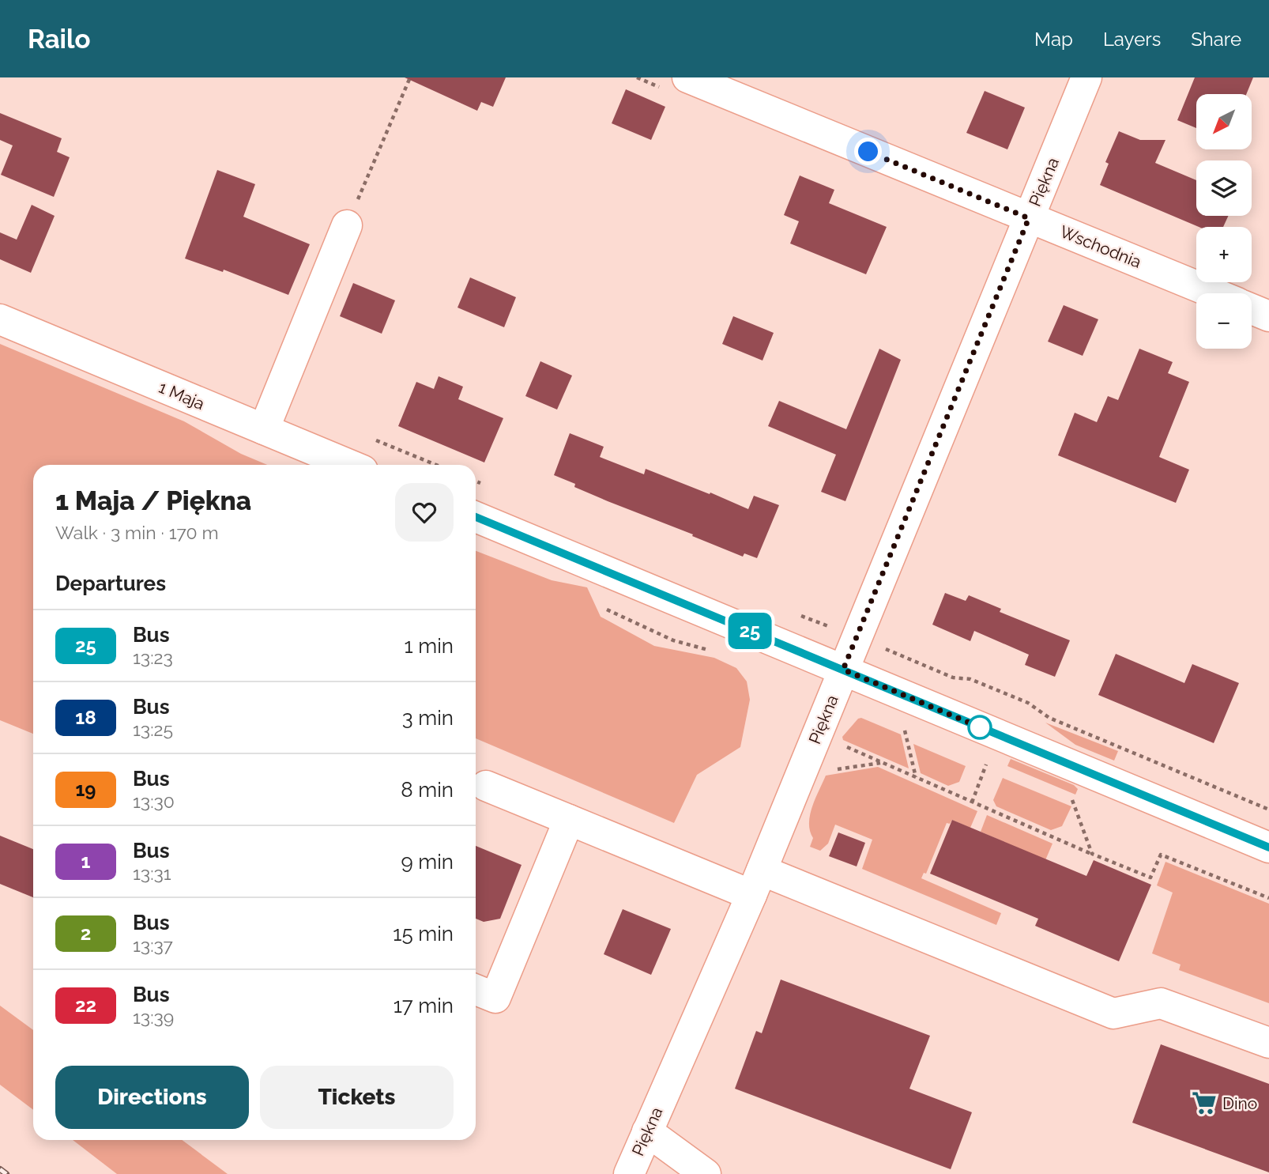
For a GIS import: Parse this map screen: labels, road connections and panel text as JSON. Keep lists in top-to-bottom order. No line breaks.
{"streets":{"street":["Piękna","Wschodnia","1 Maja"]},"crossings":[["Piękna","Wschodnia"]],"places":{"supermarket":["Dino"]},"lines":["bus line 25"],"north":"bottom left","page":{"header":"Railo","nav":["Map","Layers","Share"],"on_map":"25","map_buttons":["+","−"],"heading":[["1 Maja / Piękna","Walk · 3 min · 170 m"],"Departures"],"list":[{"mark":"25","name":"Bus","note":"13:23","value":"1 min"},{"mark":"18","name":"Bus","note":"13:25","value":"3 min"},{"mark":"19","name":"Bus","note":"13:30","value":"8 min"},{"mark":"1","name":"Bus","note":"13:31","value":"9 min"},{"mark":"2","name":"Bus","note":"13:37","value":"15 min"},{"mark":"22","name":"Bus","note":"13:39","value":"17 min"}],"buttons":["Directions","Tickets"]}}
